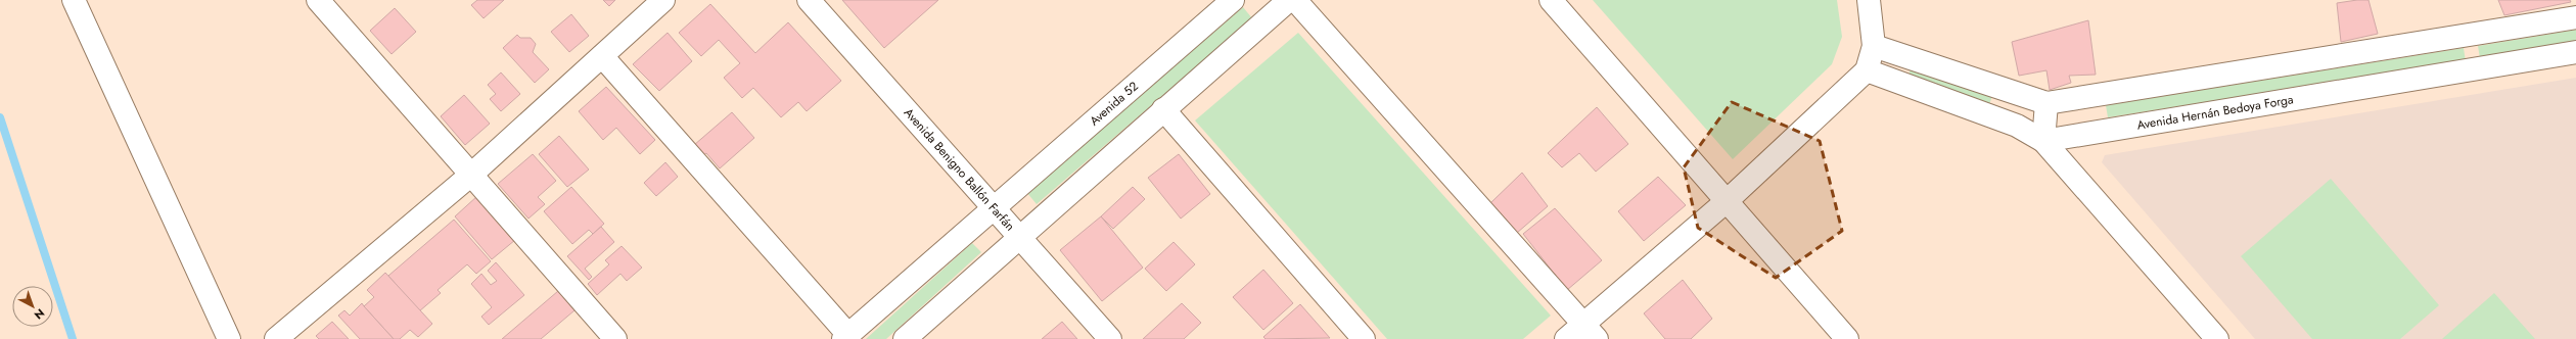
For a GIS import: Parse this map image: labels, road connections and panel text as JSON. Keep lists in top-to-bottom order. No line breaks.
{"streets":{"street":["Avenida 52","Avenida Hernán Bedoya Forga","Avenida Benigno Ballón Farfán"]},"crossings":[["Avenida 52","Avenida Benigno Ballón Farfán"]],"north":"bottom right"}
